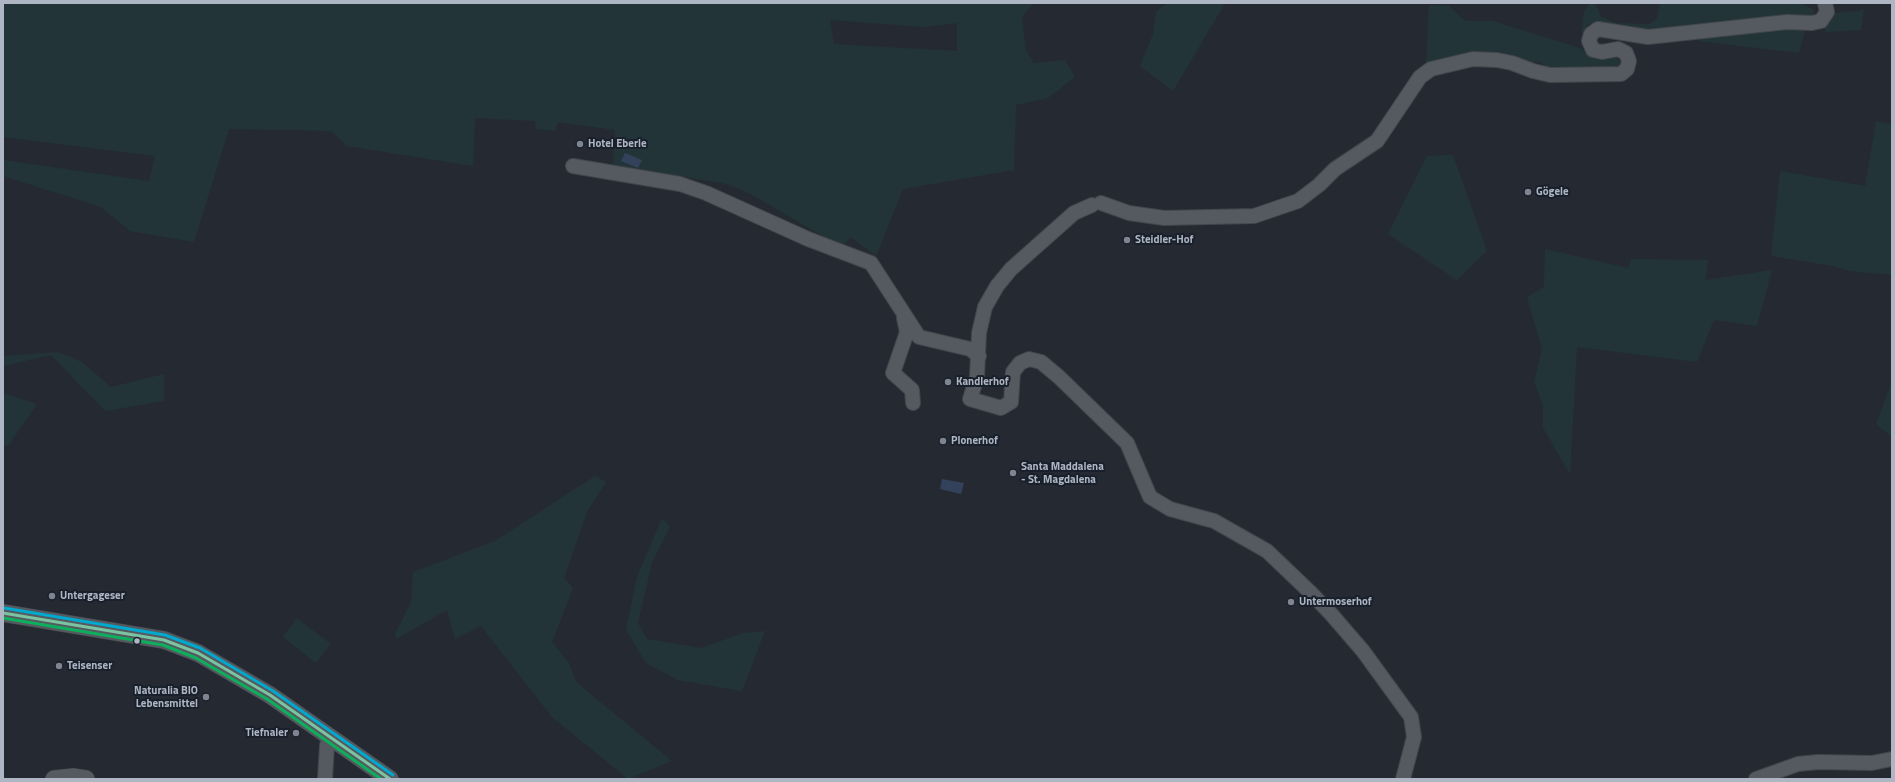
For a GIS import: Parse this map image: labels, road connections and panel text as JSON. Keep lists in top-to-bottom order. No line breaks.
{"places":["Hotel Eberle","Gögele","Steidler-Hof","Kandlerhof","Plonerhof","Santa Maddalena - St. Magdalena","Untergageser","Untermoserhof","Teisenser","Naturalia BIO Lebensmittel","Tiefnaler"]}
